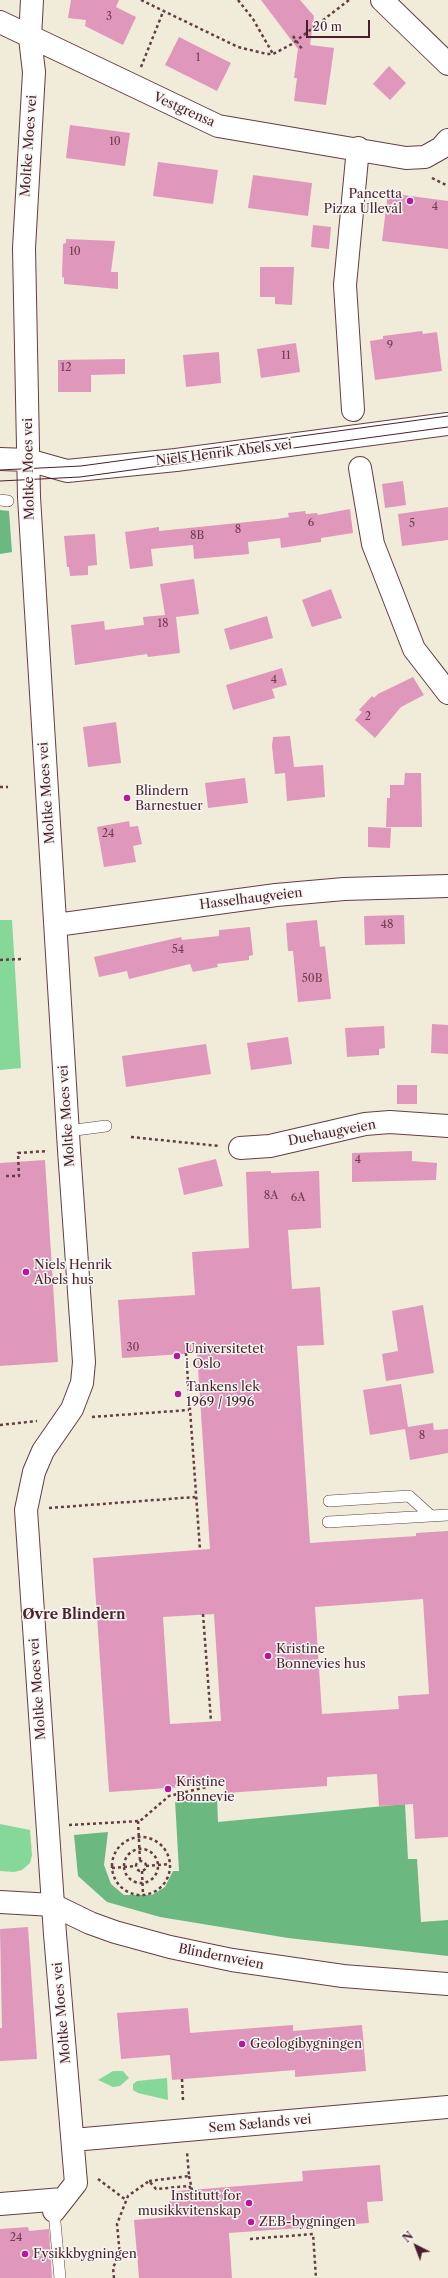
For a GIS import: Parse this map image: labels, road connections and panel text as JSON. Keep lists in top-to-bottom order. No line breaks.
{"streets":{"street":["Vestgrensa","Moltke Moes vei","Niels Henrik Abels vei","Hasselhaugveien","Duehaugveien","Blindernveien","Sem Sælands vei"]},"crossings":[["Vestgrensa","Moltke Moes vei"],["Moltke Moes vei","Niels Henrik Abels vei"],["Moltke Moes vei","Hasselhaugveien"],["Moltke Moes vei","Blindernveien"],["Moltke Moes vei","Sem Sælands vei"]],"districts":["Øvre Blindern"],"places":["Pancetta Pizza Ullevål","Blindern Barnestuer","Niels Henrik Abels hus","Universitetet i Oslo","Tankens lek 1969 / 1996","Kristine Bonnevies hus","Kristine Bonnevie","Geologibygningen","Institutt for musikkvitenskap","ZEB-bygningen","Fysikkbygningen"],"house_numbers":["3","1","10","4","10","9","11","12","6","5","8","8B","18","4","2","24","48","54","50B","4","8A","6A","30","8","24"],"scale_bar":"20 m","north":"top left"}
